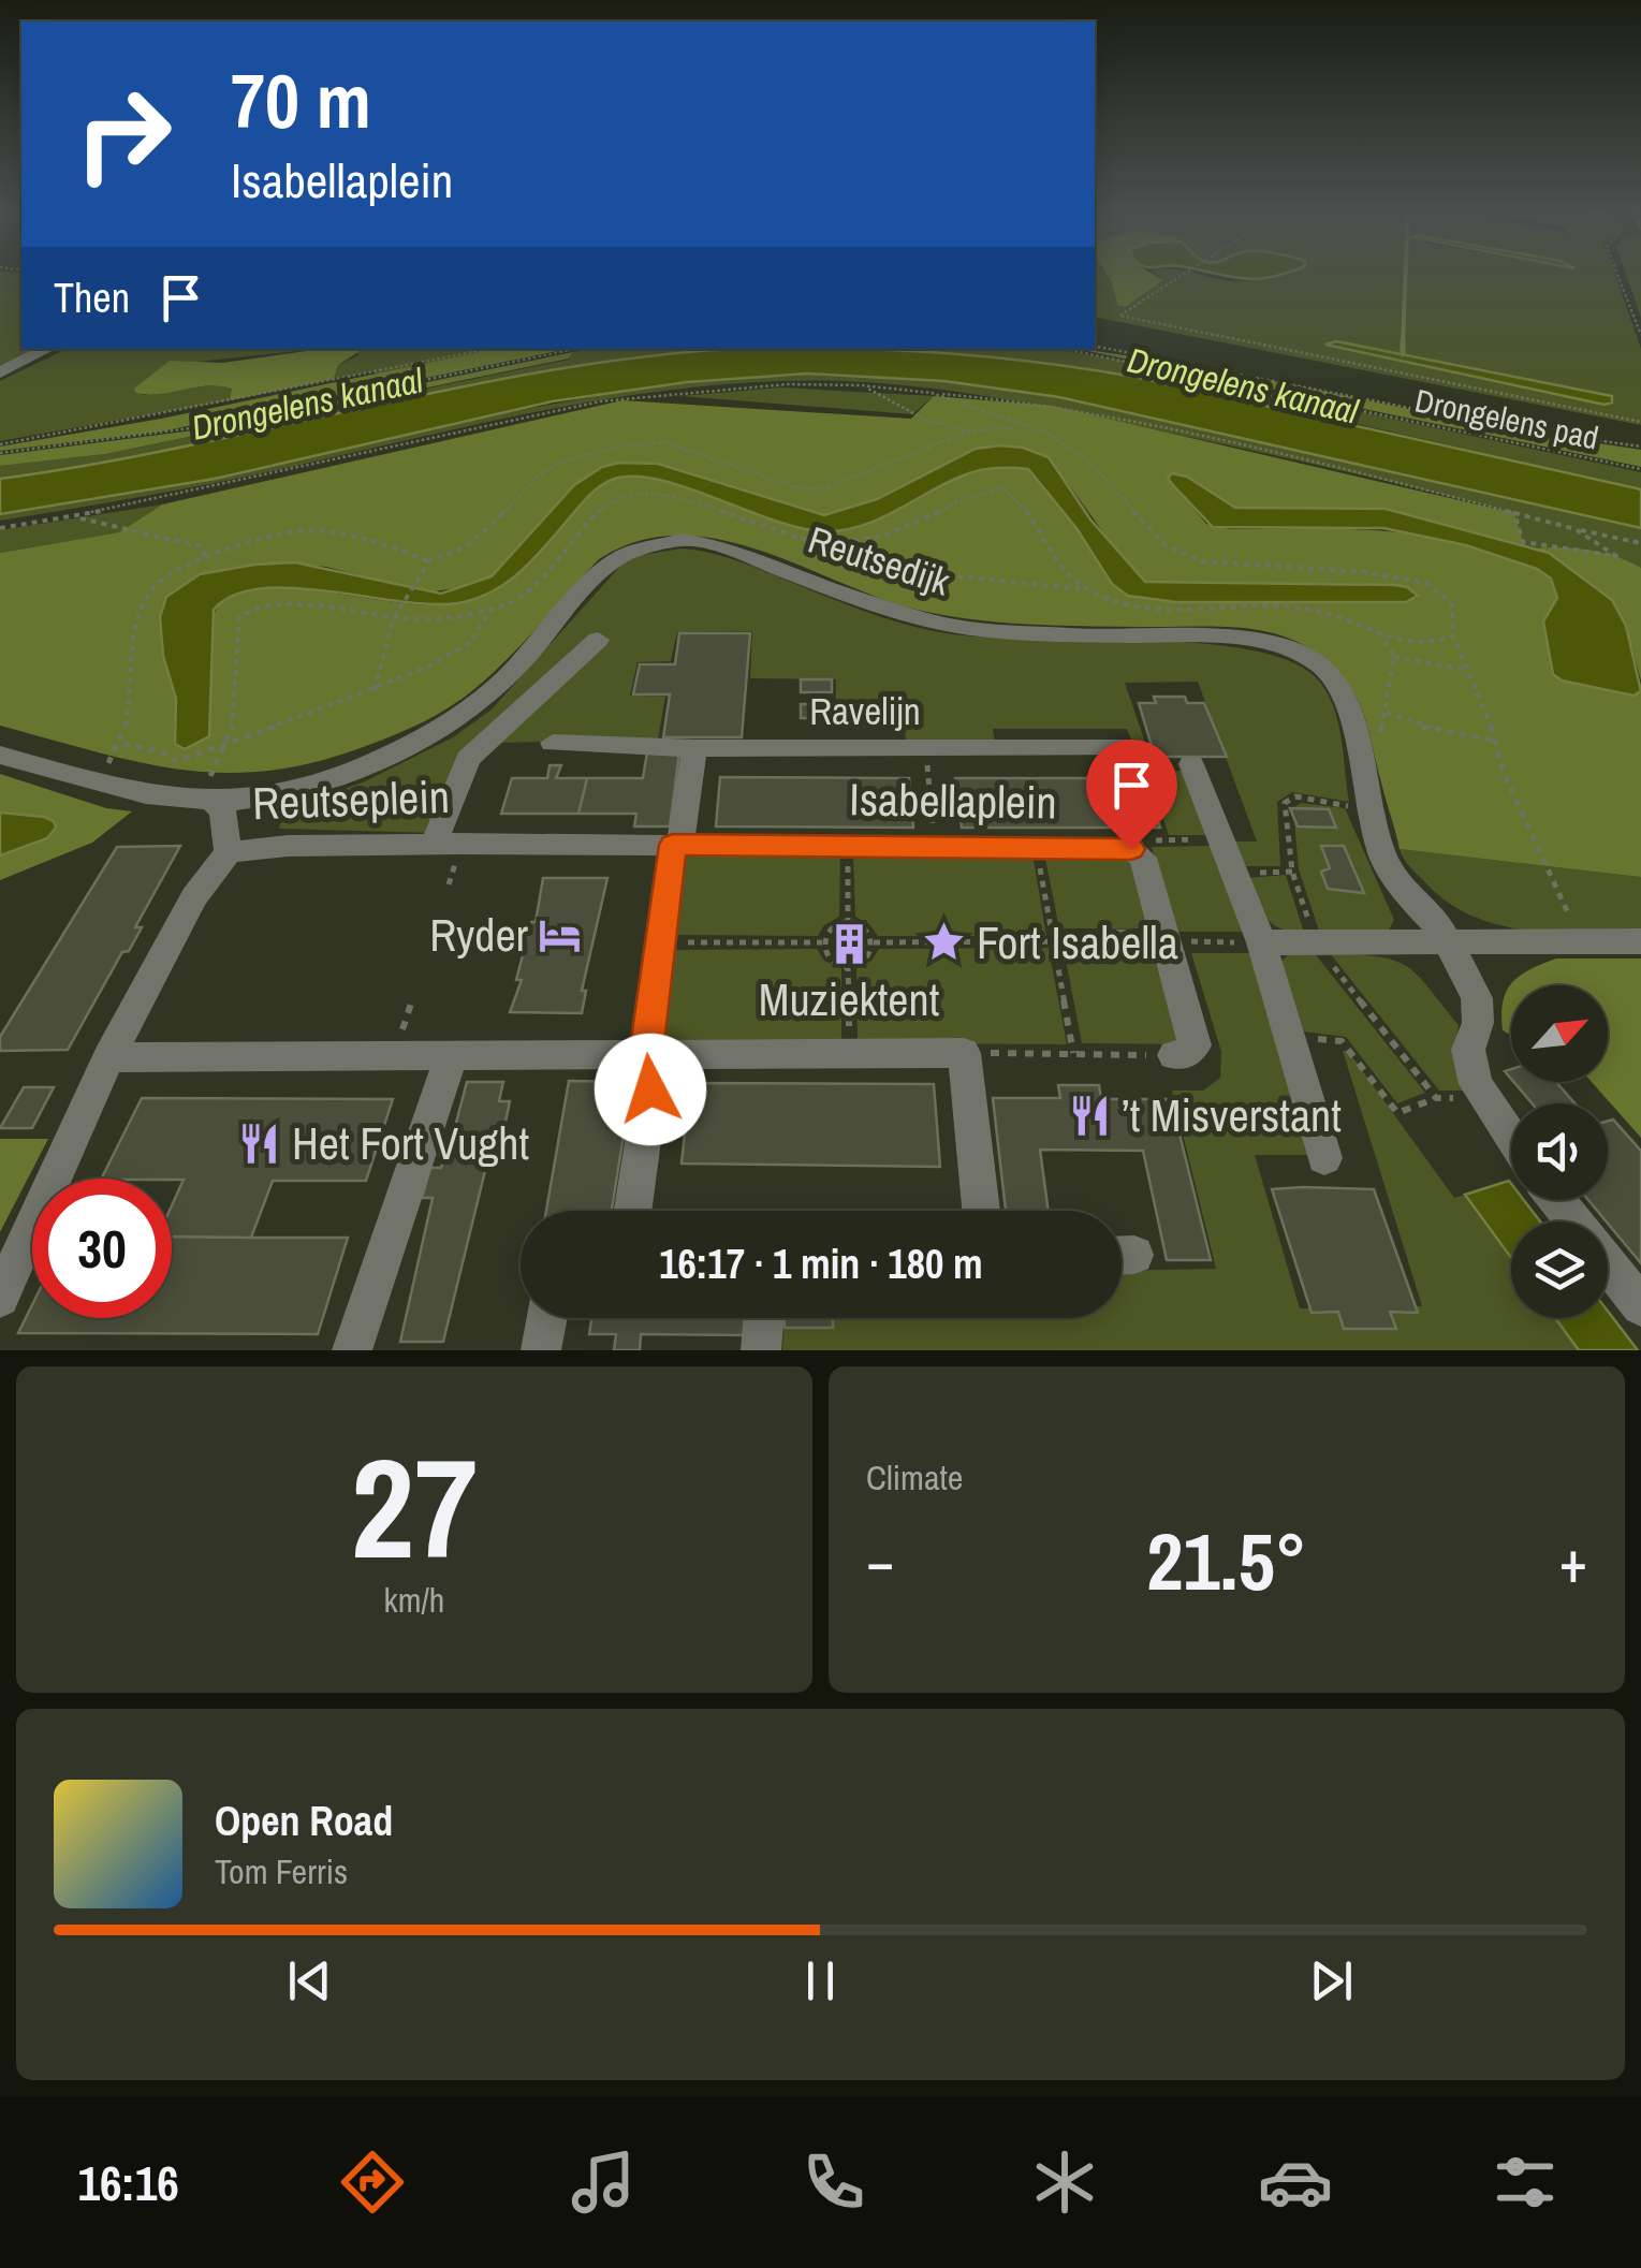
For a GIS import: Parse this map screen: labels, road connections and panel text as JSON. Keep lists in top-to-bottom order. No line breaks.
{"streets":{"street":["Reutsedijk","Ravelijn","Reutseplein","Isabellaplein"],"path":["Drongelens pad"]},"crossings":[["Reutseplein","Isabellaplein"]],"water":["Drongelens kanaal"],"places":{"hotel":["Ryder"],"place":["Fort Isabella"],"building":["Muziektent"],"restaurant":["’t Misverstant","Het Fort Vught"]},"north":"top right","page":{"turn":["70 m","Isabellaplein"],"then":"Then","limit":"30","trip":"16:17 · 1 min · 180 m","tile":[["27","km/h"],"Climate"],"heat":["−","21.5°","+"],"song":["Open Road","Tom Ferris"],"tabs":"16:16"}}
